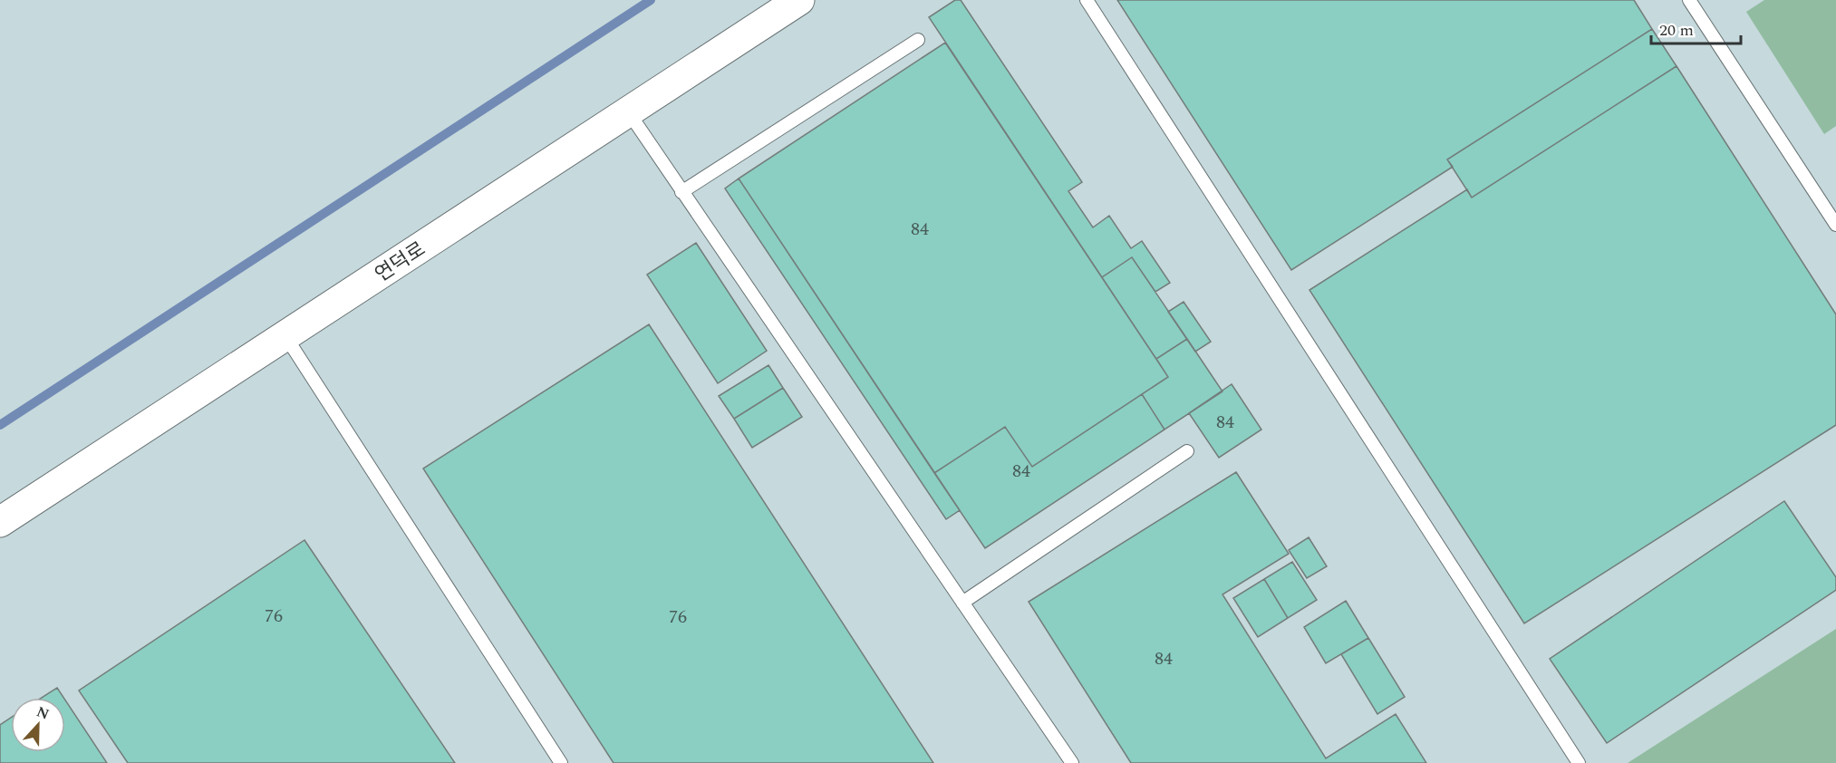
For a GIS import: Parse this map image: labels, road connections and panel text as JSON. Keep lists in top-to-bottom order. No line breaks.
{"streets":{"street":["연덕로"]},"house_numbers":["84","84","84","76","76","84"],"scale_bar":"20 m","north":"top"}
